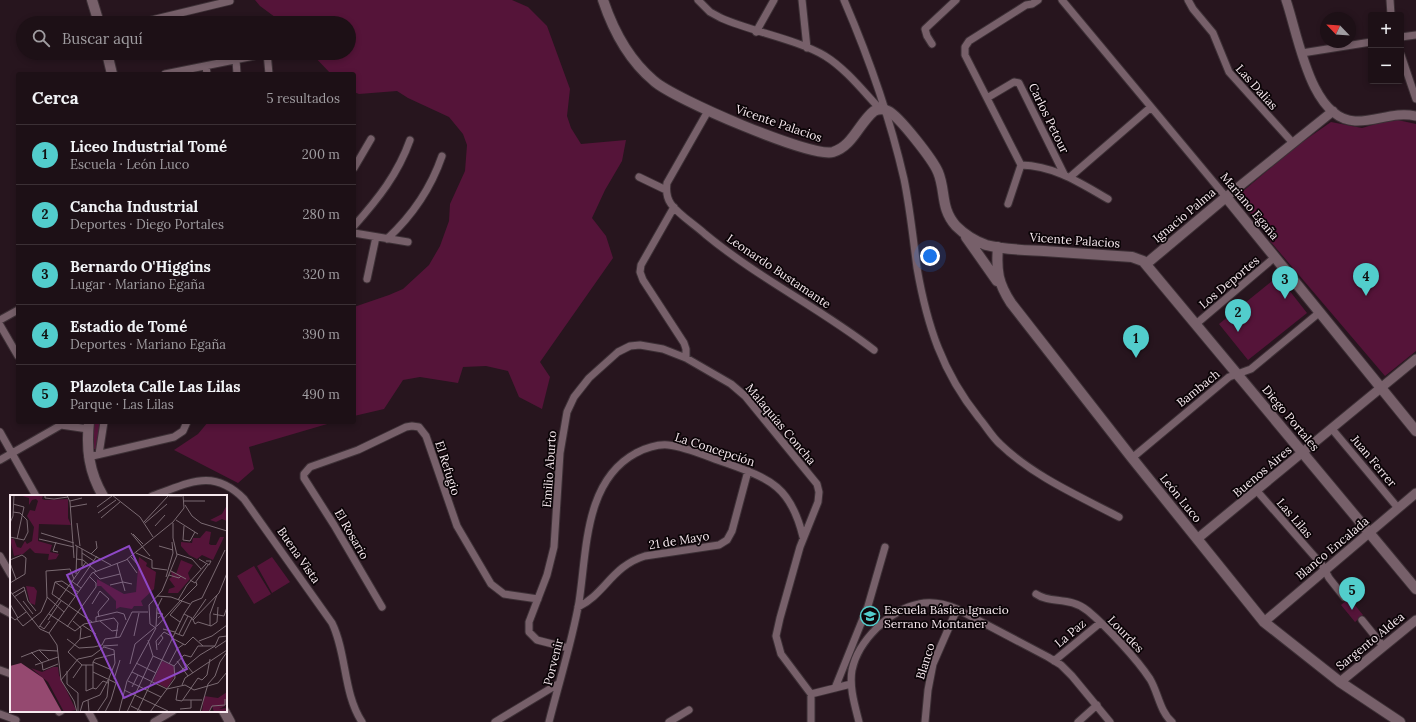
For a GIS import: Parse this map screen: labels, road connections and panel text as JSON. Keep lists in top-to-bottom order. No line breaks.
{"streets":{"main road":["Vicente Palacios","Mariano Egaña","Ignacio Palma","Diego Portales","León Luco"],"street":["Las Dalias","Carlos Petour","Leonardo Bustamante","Los Deportes","Bambach","Malaquías Concha","La Concepción","Juan Ferrer","El Refugio","Emilio Aburto","Buenos Aires","Las Lilas","El Rosario","21 de Mayo","Blanco Encalada","Buena Vista","La Paz","Lourdes","Sargento Aldea","Blanco","Porvenir"]},"crossings":[["Las Dalias","Ignacio Palma"],["Vicente Palacios","Ignacio Palma"],["Vicente Palacios","Diego Portales"],["Vicente Palacios","León Luco"],["Mariano Egaña","Ignacio Palma"],["Mariano Egaña","Los Deportes"],["Mariano Egaña","Bambach"],["Mariano Egaña","Buenos Aires"],["Ignacio Palma","Diego Portales"],["Los Deportes","Diego Portales"],["Bambach","Diego Portales"],["Bambach","León Luco"],["Diego Portales","Buenos Aires"],["Diego Portales","Blanco Encalada"],["Malaquías Concha","La Concepción"],["Malaquías Concha","Emilio Aburto"],["La Concepción","21 de Mayo"],["La Concepción","Porvenir"],["Juan Ferrer","Buenos Aires"],["Juan Ferrer","Blanco Encalada"],["El Refugio","Emilio Aburto"],["El Refugio","El Rosario"],["Emilio Aburto","Porvenir"],["Buenos Aires","León Luco"],["Buenos Aires","Las Lilas"],["León Luco","Blanco Encalada"],["León Luco","Sargento Aldea"],["Las Lilas","Blanco Encalada"],["21 de Mayo","Porvenir"],["La Paz","Lourdes"]],"places":{"school or university":["Escuela Básica Ignacio Serrano Montaner"]},"north":"top left","page":{"map_buttons":["+","−"],"search":"Buscar aquí","heading":["Cerca","5 resultados"],"list":[{"mark":"1","name":"Liceo Industrial Tomé","note":"Escuela · León Luco","value":"200 m"},{"mark":"2","name":"Cancha Industrial","note":"Deportes · Diego Portales","value":"280 m"},{"mark":"3","name":"Bernardo O'Higgins","note":"Lugar · Mariano Egaña","value":"320 m"},{"mark":"4","name":"Estadio de Tomé","note":"Deportes · Mariano Egaña","value":"390 m"},{"mark":"5","name":"Plazoleta Calle Las Lilas","note":"Parque · Las Lilas","value":"490 m"}],"pins":["4","3","2","1","5"]}}
